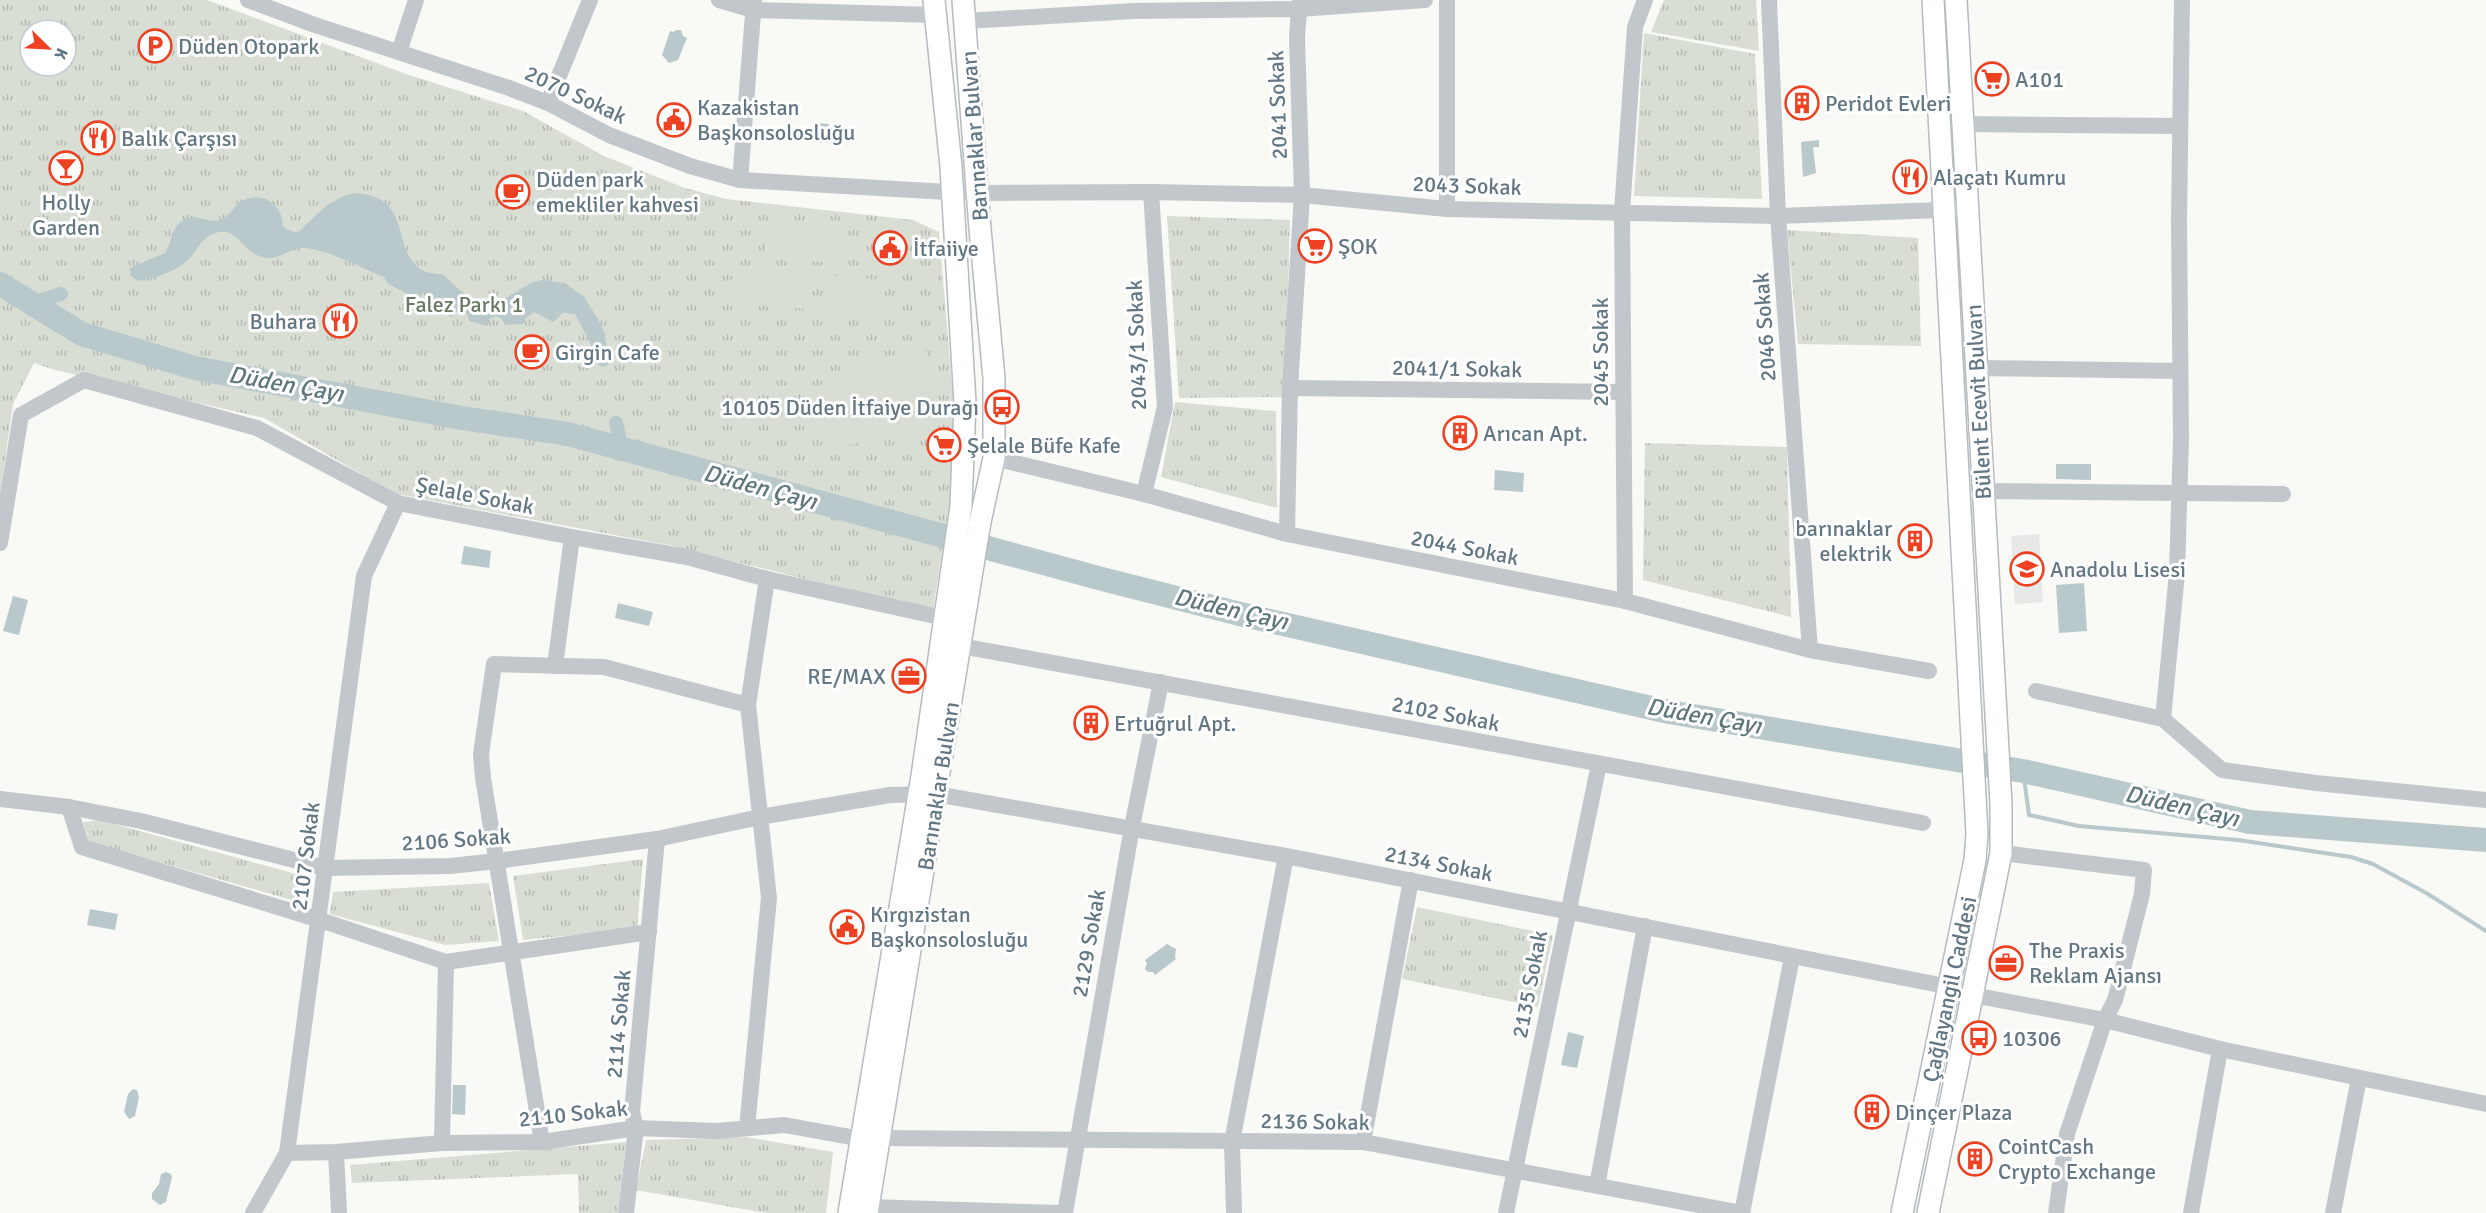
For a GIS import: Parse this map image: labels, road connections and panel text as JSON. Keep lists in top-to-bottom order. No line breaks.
{"streets":{"main road":["Barınaklar Bulvarı","Bülent Ecevit Bulvarı","Çağlayangil Caddesi"],"street":["2070 Sokak","2041 Sokak","2043 Sokak","2046 Sokak","2043/1 Sokak","2045 Sokak","2041/1 Sokak","Şelale Sokak","2044 Sokak","2102 Sokak","2106 Sokak","2107 Sokak","2134 Sokak","2129 Sokak","2135 Sokak","2114 Sokak","2110 Sokak","2136 Sokak"]},"crossings":[["2070 Sokak","Barınaklar Bulvarı"],["2070 Sokak","2043 Sokak"],["2041 Sokak","2043 Sokak"],["2041 Sokak","2041/1 Sokak"],["2041 Sokak","2044 Sokak"],["Barınaklar Bulvarı","2043 Sokak"],["Barınaklar Bulvarı","2044 Sokak"],["Barınaklar Bulvarı","2102 Sokak"],["Barınaklar Bulvarı","2106 Sokak"],["Barınaklar Bulvarı","2134 Sokak"],["Barınaklar Bulvarı","2110 Sokak"],["Barınaklar Bulvarı","2136 Sokak"],["2043 Sokak","2046 Sokak"],["2043 Sokak","2043/1 Sokak"],["2043 Sokak","2045 Sokak"],["2043 Sokak","Bülent Ecevit Bulvarı"],["2046 Sokak","2044 Sokak"],["2043/1 Sokak","2044 Sokak"],["2045 Sokak","2041/1 Sokak"],["2045 Sokak","2044 Sokak"],["Bülent Ecevit Bulvarı","Çağlayangil Caddesi"],["Şelale Sokak","2107 Sokak"],["2102 Sokak","2129 Sokak"],["2102 Sokak","2135 Sokak"],["2106 Sokak","2107 Sokak"],["2106 Sokak","2134 Sokak"],["2106 Sokak","2114 Sokak"],["2107 Sokak","2110 Sokak"],["2134 Sokak","2129 Sokak"],["2134 Sokak","2135 Sokak"],["2134 Sokak","Çağlayangil Caddesi"],["2129 Sokak","2136 Sokak"],["2135 Sokak","2136 Sokak"],["2114 Sokak","2110 Sokak"],["2110 Sokak","2136 Sokak"]],"water":["Düden Çayı"],"parks":["Falez Parkı 1"],"places":{"parking":["Düden Otopark"],"supermarket":["A101","ŞOK","Şelale Büfe Kafe"],"building":["Peridot Evleri","Arıcan Apt.","barınaklar elektrik","Ertuğrul Apt.","Dinçer Plaza","CointCash Crypto Exchange"],"public building":["Kazakistan Başkonsolosluğu","İtfaiiye","Kırgızistan Başkonsolosluğu"],"restaurant":["Balık Çarşısı","Alaçatı Kumru","Buhara"],"bar":["Holly Garden"],"cafe":["Düden park emekliler kahvesi","Girgin Cafe"],"bus stop":["10105 Düden İtfaiye Durağı","10306"],"school or university":["Anadolu Lisesi"],"office":["RE/MAX","The Praxis Reklam Ajansı"]},"north":"bottom right"}
